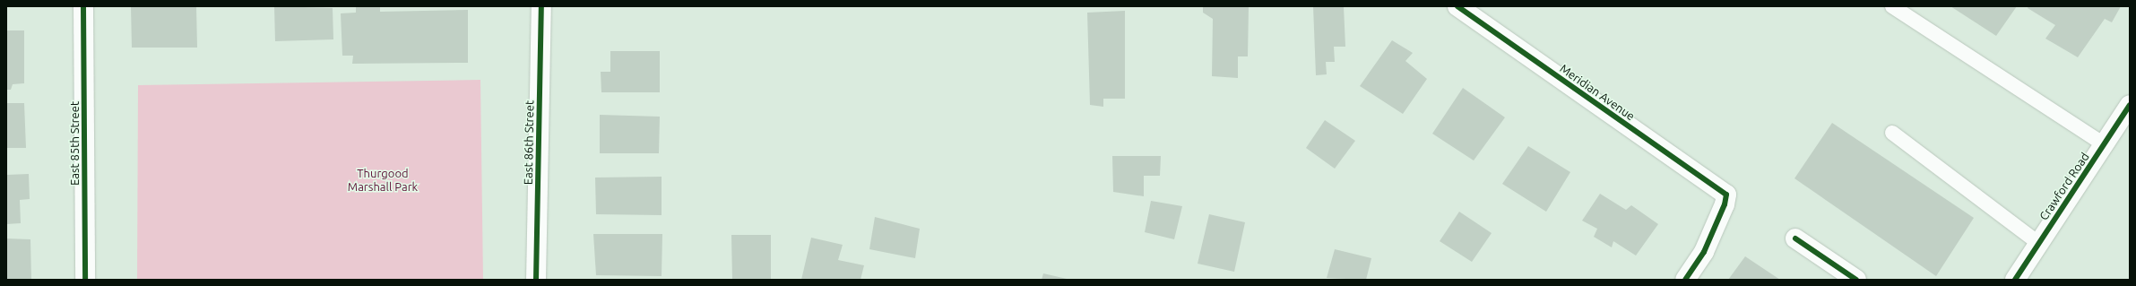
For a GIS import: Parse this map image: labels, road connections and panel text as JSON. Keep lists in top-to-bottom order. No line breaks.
{"streets":{"street":["Meridian Avenue","East 86th Street","East 85th Street","Crawford Road"]},"parks":["Thurgood Marshall Park"]}
